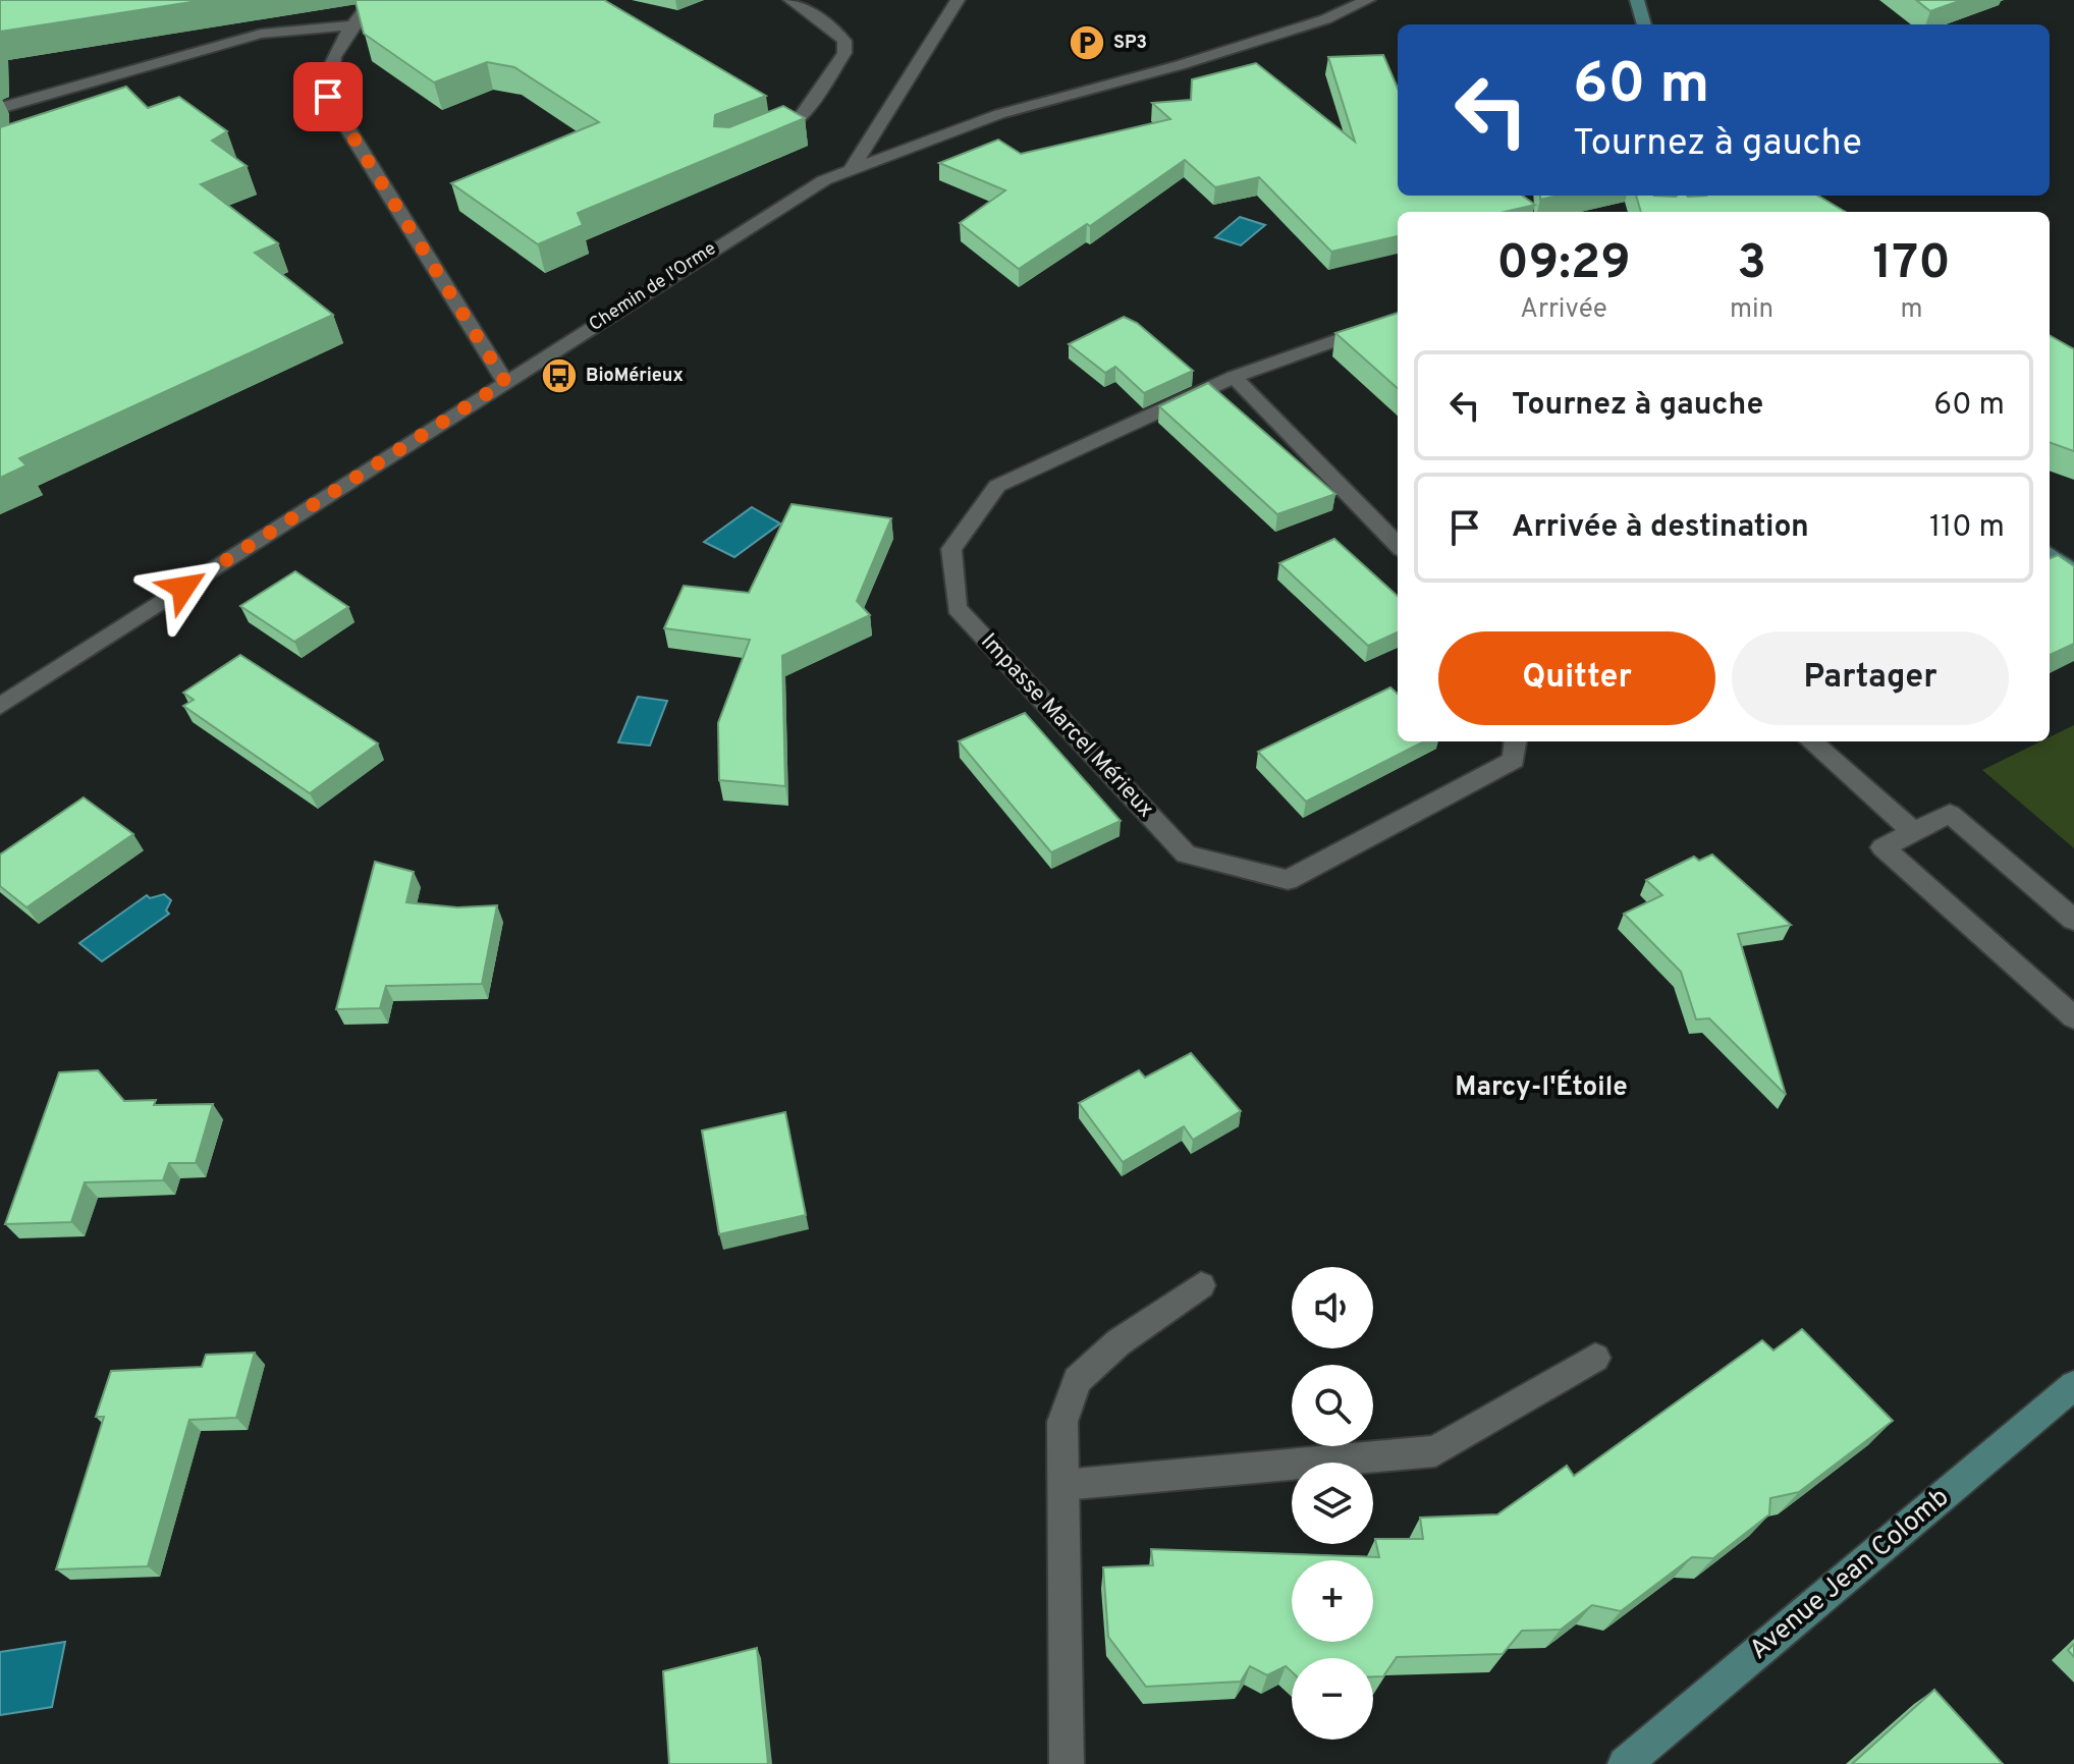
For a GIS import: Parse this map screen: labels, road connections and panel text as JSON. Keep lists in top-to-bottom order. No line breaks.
{"streets":{"street":["Chemin de l'Orme","Impasse Marcel Mérieux","Avenue Jean Colomb"]},"districts":["Marcy-l'Étoile"],"places":{"parking":["SP3"],"bus stop":["BioMérieux"]},"page":{"turn":["60 m","Tournez à gauche"],"eta":["09:29","Arrivée","3","min","170","m"],"list":[{"name":"Tournez à gauche","value":"60 m"},{"name":"Arrivée à destination","value":"110 m"}],"buttons":["Quitter","Partager"],"map_buttons":["+","−"]}}
